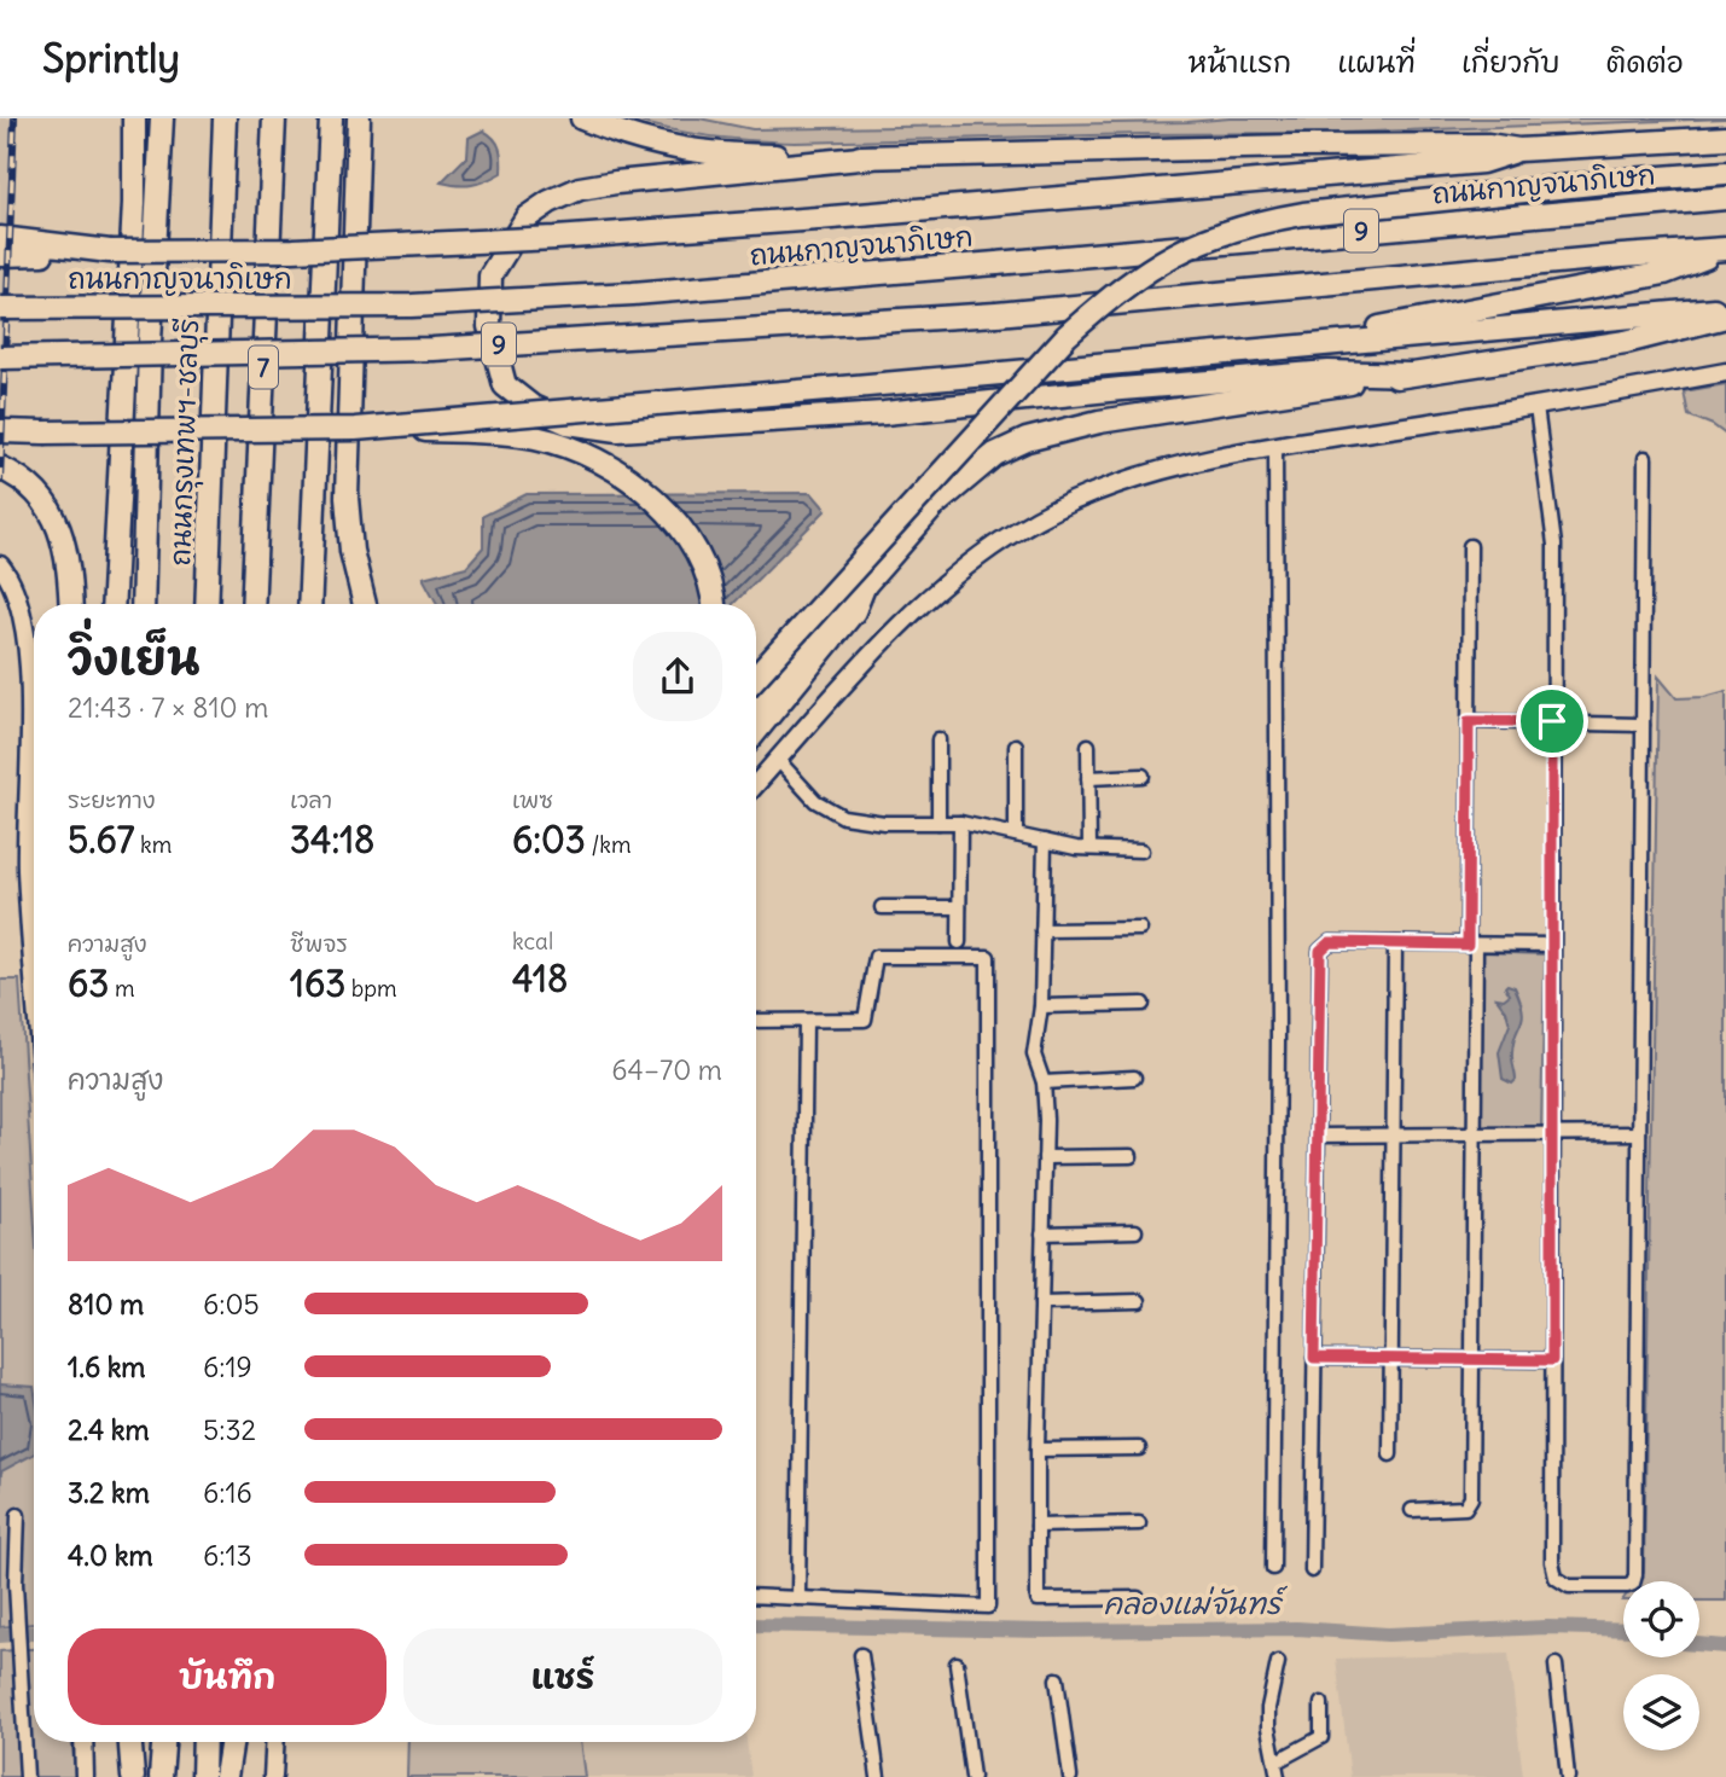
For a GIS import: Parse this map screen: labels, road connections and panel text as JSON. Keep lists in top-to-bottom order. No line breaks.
{"streets":{"highway":["ถนนกาญจนาภิเษก","9","7","ถนนกรุงเทพฯ-ชลบุรี"]},"water":["คลองแม่จันทร์"],"page":{"header":"Sprintly","nav":["หน้าแรก","แผนที่","เกี่ยวกับ","ติดต่อ"],"heading":["วิ่งเย็น","21:43 · 7 × 810 m"],"stats":[["ระยะทาง","5.67 km"],["เวลา","34:18"],["เพซ","6:03 /km"],["ความสูง","63 m"],["ชีพจร","163 bpm"],["kcal","418"]],"chart":["ความสูง","64–70 m"],"list":[{"name":"810 m","note":"6:05"},{"name":"1.6 km","note":"6:19"},{"name":"2.4 km","note":"5:32"},{"name":"3.2 km","note":"6:16"},{"name":"4.0 km","note":"6:13"}],"buttons":["บันทึก","แชร์"]}}
